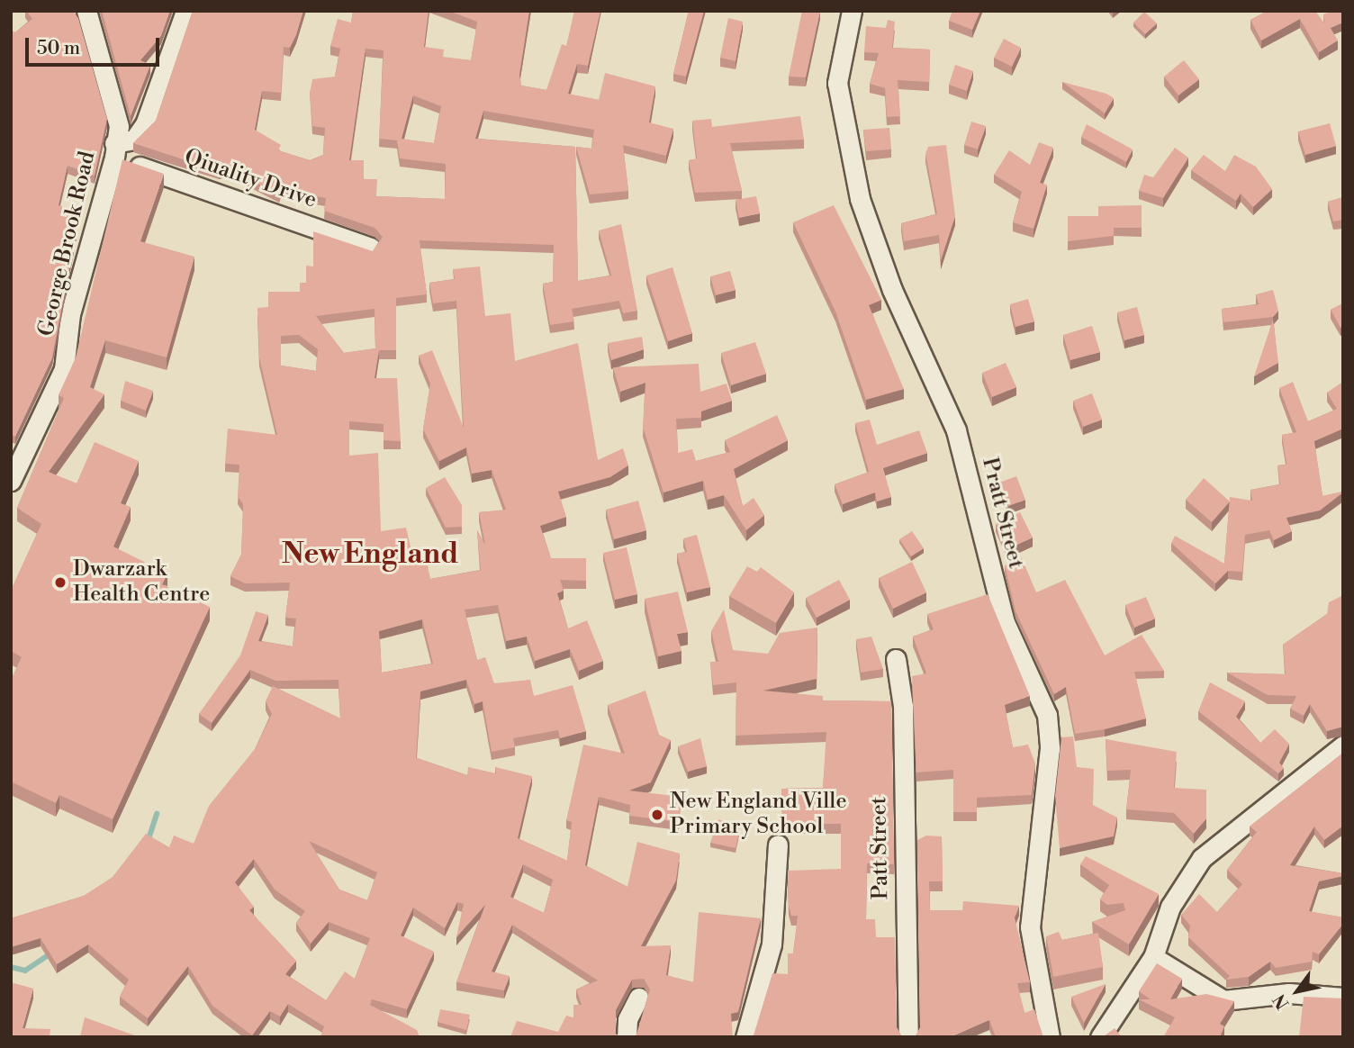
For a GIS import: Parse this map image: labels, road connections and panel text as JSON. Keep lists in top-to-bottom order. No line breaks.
{"streets":{"street":["Qiuality Drive","George Brook Road","Pratt Street","Patt Street"]},"crossings":[["Qiuality Drive","George Brook Road"]],"districts":["New England"],"places":["Dwarzark Health Centre","New England Ville Primary School"],"scale_bar":"50 m","north":"bottom left"}
